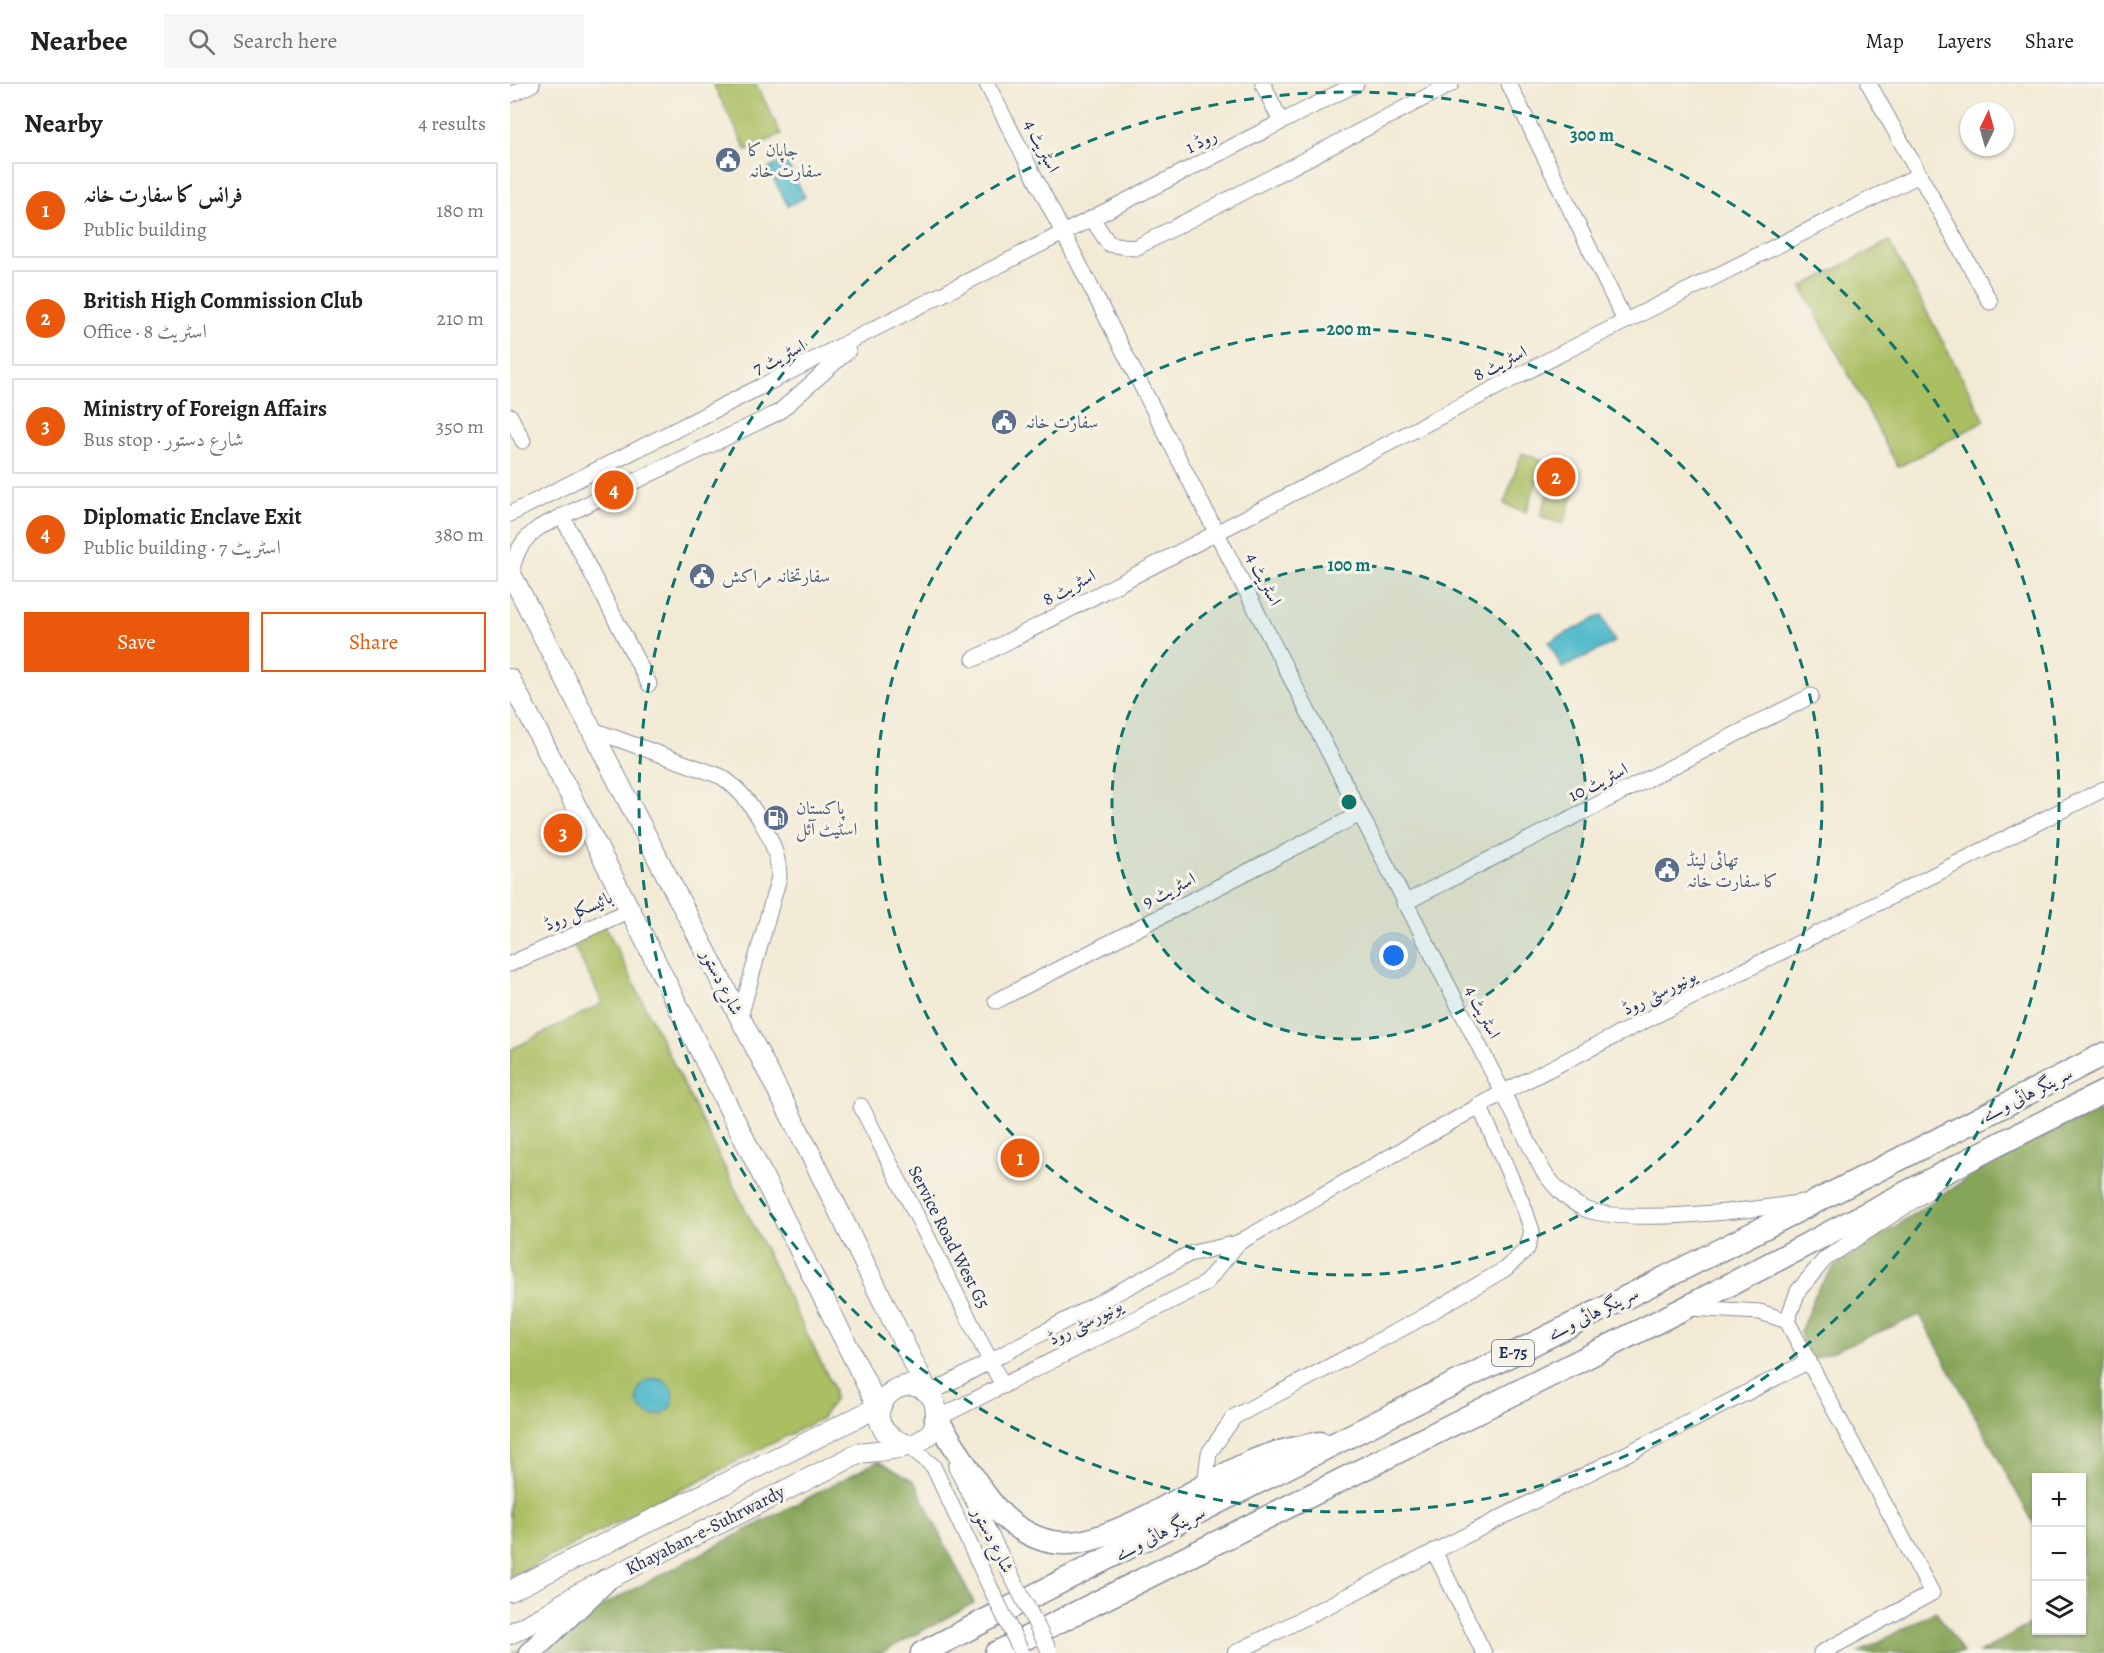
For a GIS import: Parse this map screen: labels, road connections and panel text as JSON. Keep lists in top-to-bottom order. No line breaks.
{"streets":{"highway":["سرینگر ہائی وے","E-75"],"main road":["شارع دستور","Khayaban-e-Suhrwardy"],"street":["روڈ 1","اسٹریٹ 4","اسٹریٹ 7","اسٹریٹ 8","اسٹریٹ 10","اسٹریٹ 9","بائیسکل روڈ","یونیورسٹی روڈ","Service Road West G5"]},"crossings":[["روڈ 1","اسٹریٹ 4"],["روڈ 1","اسٹریٹ 7"],["اسٹریٹ 4","اسٹریٹ 7"],["اسٹریٹ 4","اسٹریٹ 8"],["اسٹریٹ 4","اسٹریٹ 10"],["اسٹریٹ 4","اسٹریٹ 9"],["اسٹریٹ 4","یونیورسٹی روڈ"],["اسٹریٹ 4","سرینگر ہائی وے"],["شارع دستور","یونیورسٹی روڈ"],["شارع دستور","Khayaban-e-Suhrwardy"],["یونیورسٹی روڈ","Service Road West G5"],["یونیورسٹی روڈ","Khayaban-e-Suhrwardy"]],"places":{"public building":["جاپان کا سفارت خانہ","سفارت خانہ","سفارتخانہ مراکش","تھائی لینڈ کا سفارت خانہ"],"fuel station":["پاکستان اسٹیٹ آئل"]},"north":"top","page":{"header":"Nearbee","search":"Search here","nav":["Map","Layers","Share"],"heading":["Nearby","4 results"],"list":[{"mark":"1","name":"فرانس کا سفارت خانہ","note":"Public building","value":"180 m"},{"mark":"2","name":"British High Commission Club","note":"Office · اسٹریٹ 8","value":"210 m"},{"mark":"3","name":"Ministry of Foreign Affairs","note":"Bus stop · شارع دستور","value":"350 m"},{"mark":"4","name":"Diplomatic Enclave Exit","note":"Public building · اسٹریٹ 7","value":"380 m"}],"pins":["2","4","3","1"],"buttons":["Save","Share"],"map_buttons":["+","−"]},"rings":["300 m","200 m","100 m"]}
